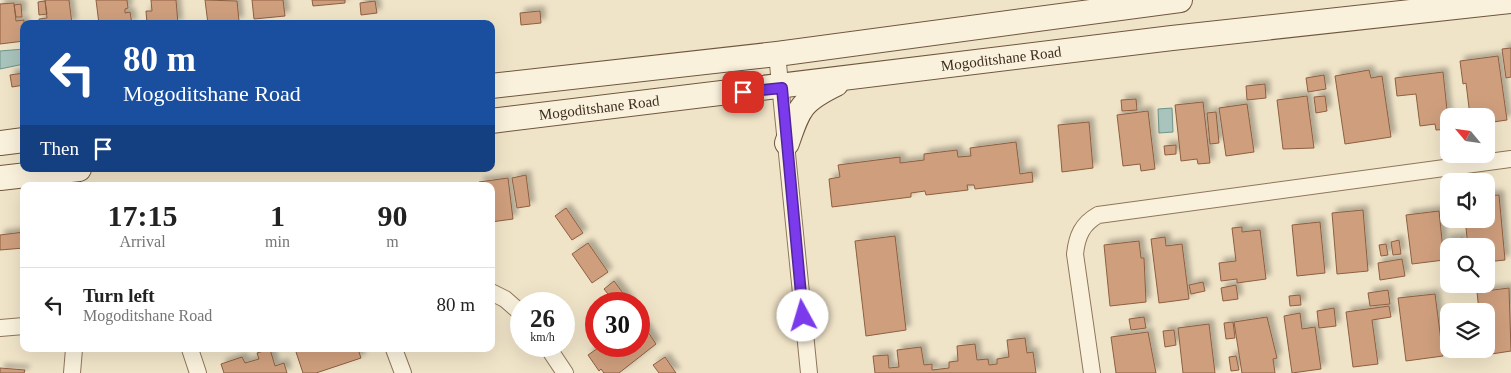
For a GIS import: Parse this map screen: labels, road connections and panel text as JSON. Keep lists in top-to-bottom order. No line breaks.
{"streets":{"main road":["Mogoditshane Road"]},"north":"top left","page":{"turn":["80 m","Mogoditshane Road"],"then":"Then","eta":["17:15","Arrival","1","min","90","m"],"list":[{"name":"Turn left","note":"Mogoditshane Road","value":"80 m"}],"speed":"26 km/h","limit":"30"}}
